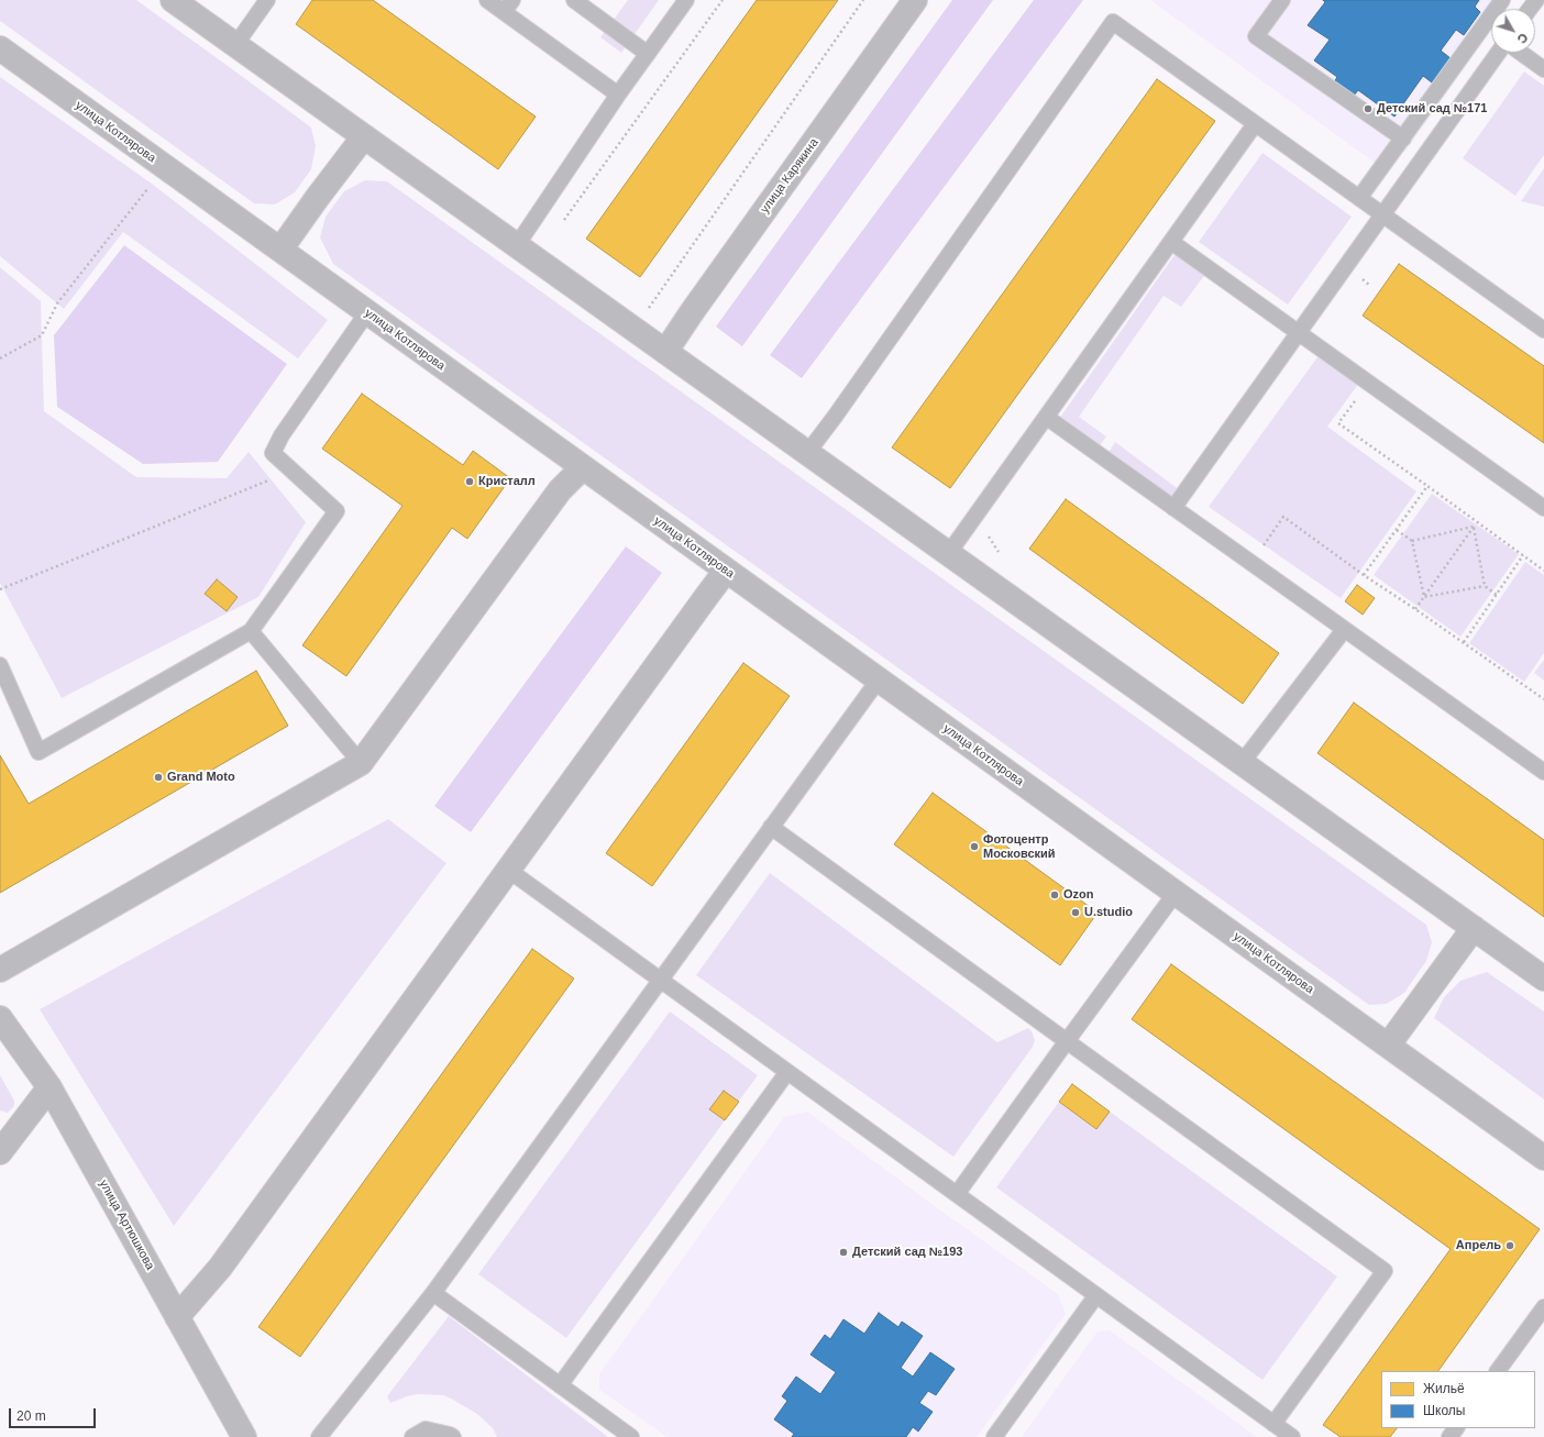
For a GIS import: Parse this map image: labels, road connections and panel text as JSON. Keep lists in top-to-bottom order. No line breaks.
{"streets":{"street":["улица Котлярова","улица Карякина","улица Артюшкова"]},"places":["Детский сад №171","Кристалл","Grand Moto","Фотоцентр Московский","Ozon","U.studio","Апрель","Детский сад №193"],"legend":["Жильё","Школы"],"scale_bar":"20 m","north":"bottom right"}
